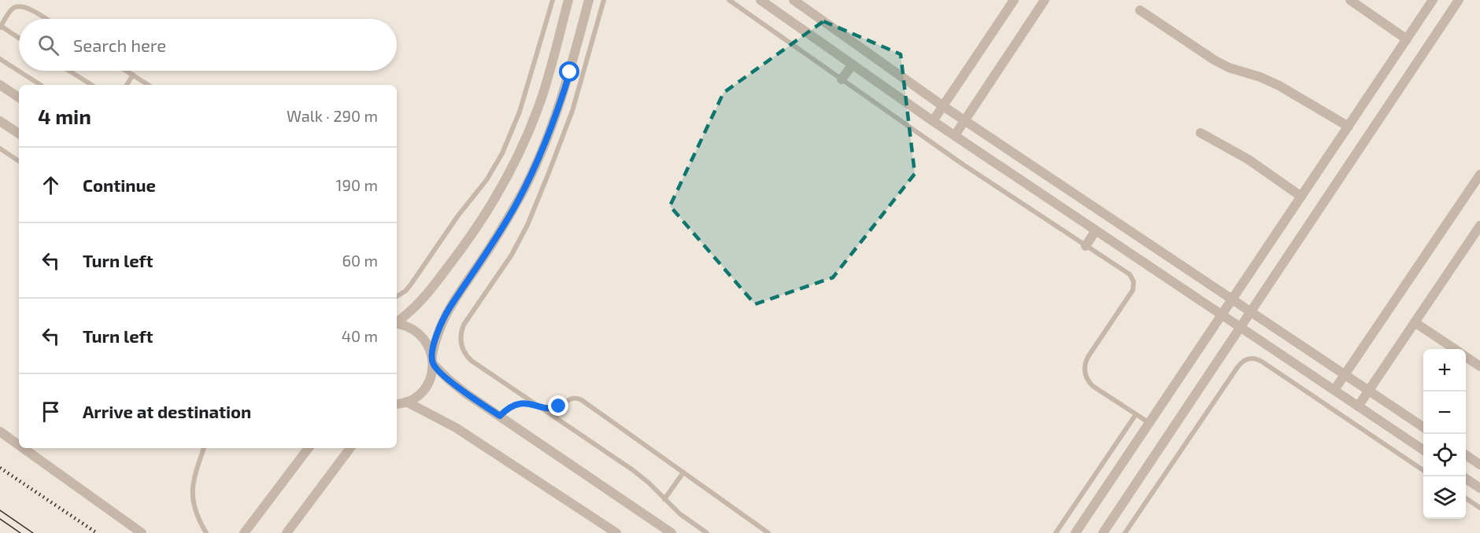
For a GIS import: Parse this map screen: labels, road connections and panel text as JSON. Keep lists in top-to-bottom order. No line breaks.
{"page":{"search":"Search here","heading":["4 min","Walk · 290 m"],"list":[["Continue","190 m"],["Turn left","60 m"],["Turn left","40 m"],"Arrive at destination"],"map_buttons":["+","−"]}}
